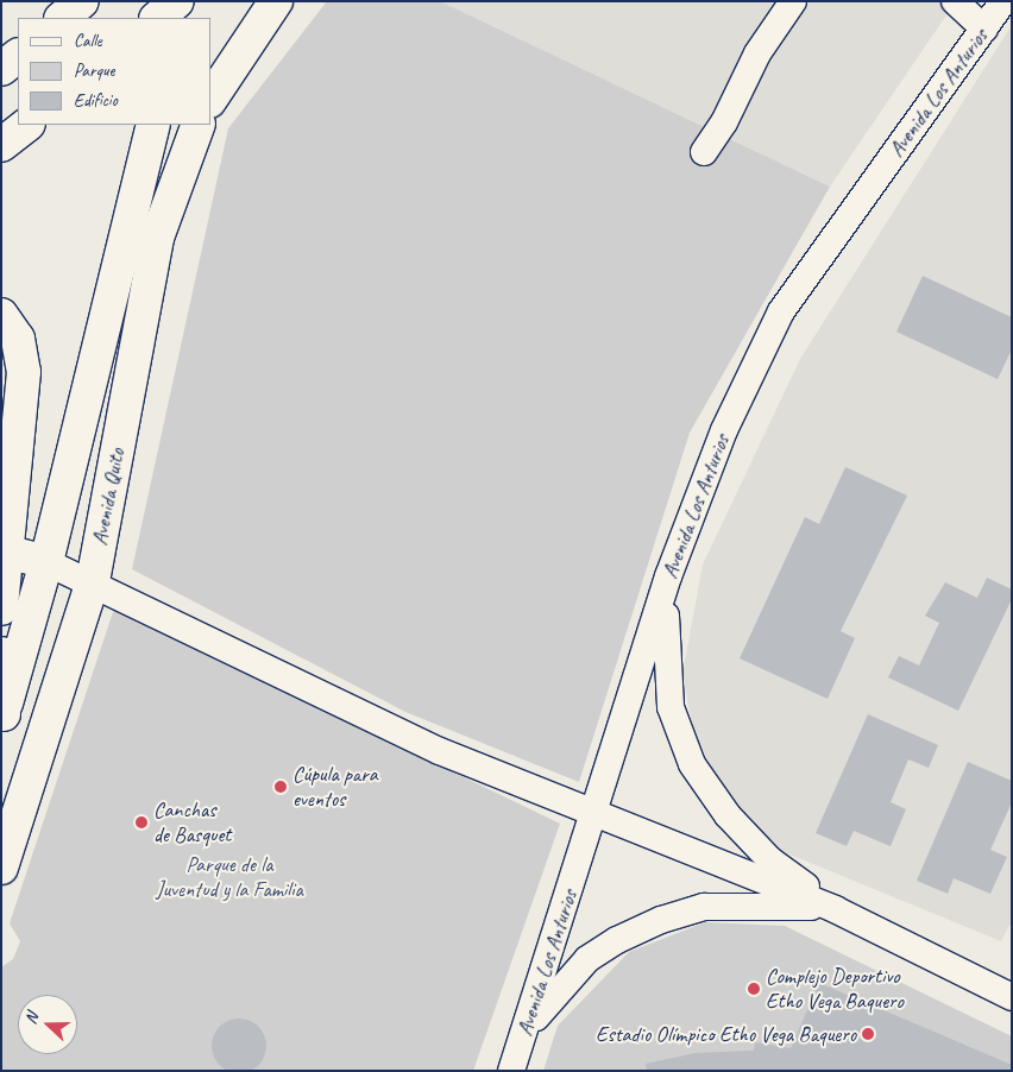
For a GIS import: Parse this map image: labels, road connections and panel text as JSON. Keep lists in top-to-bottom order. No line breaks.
{"streets":{"main road":["Avenida Quito"],"street":["Avenida Los Anturios"]},"parks":["Parque de la Juventud y la Familia"],"places":["Cúpula para eventos","Canchas de Basquet","Complejo Deportivo Etho Vega Baquero","Estadio Olímpico Etho Vega Baquero"],"legend":["Calle","Parque","Edificio"],"north":"left"}
